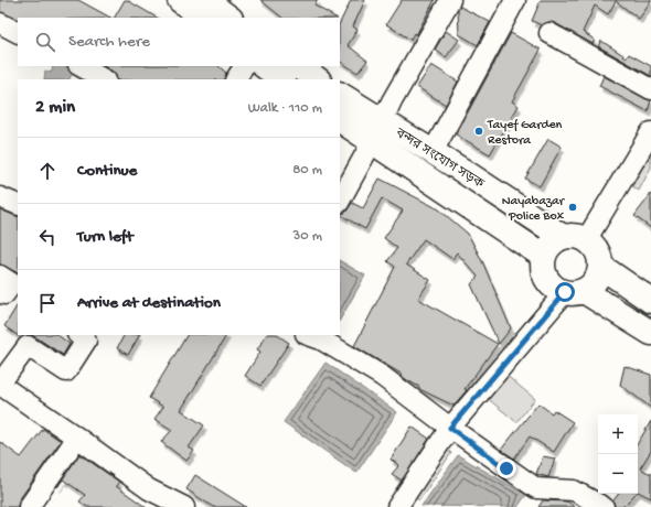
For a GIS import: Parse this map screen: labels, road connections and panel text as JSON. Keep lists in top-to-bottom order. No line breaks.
{"streets":{"highway":["বন্দর সংযোগ সড়ক"]},"places":["Tayef Garden Restora","Nayabazar Police Box"],"page":{"search":"Search here","heading":["2 min","Walk · 110 m"],"list":[["Continue","80 m"],["Turn left","30 m"],"Arrive at destination"],"map_buttons":["+","−"]}}
